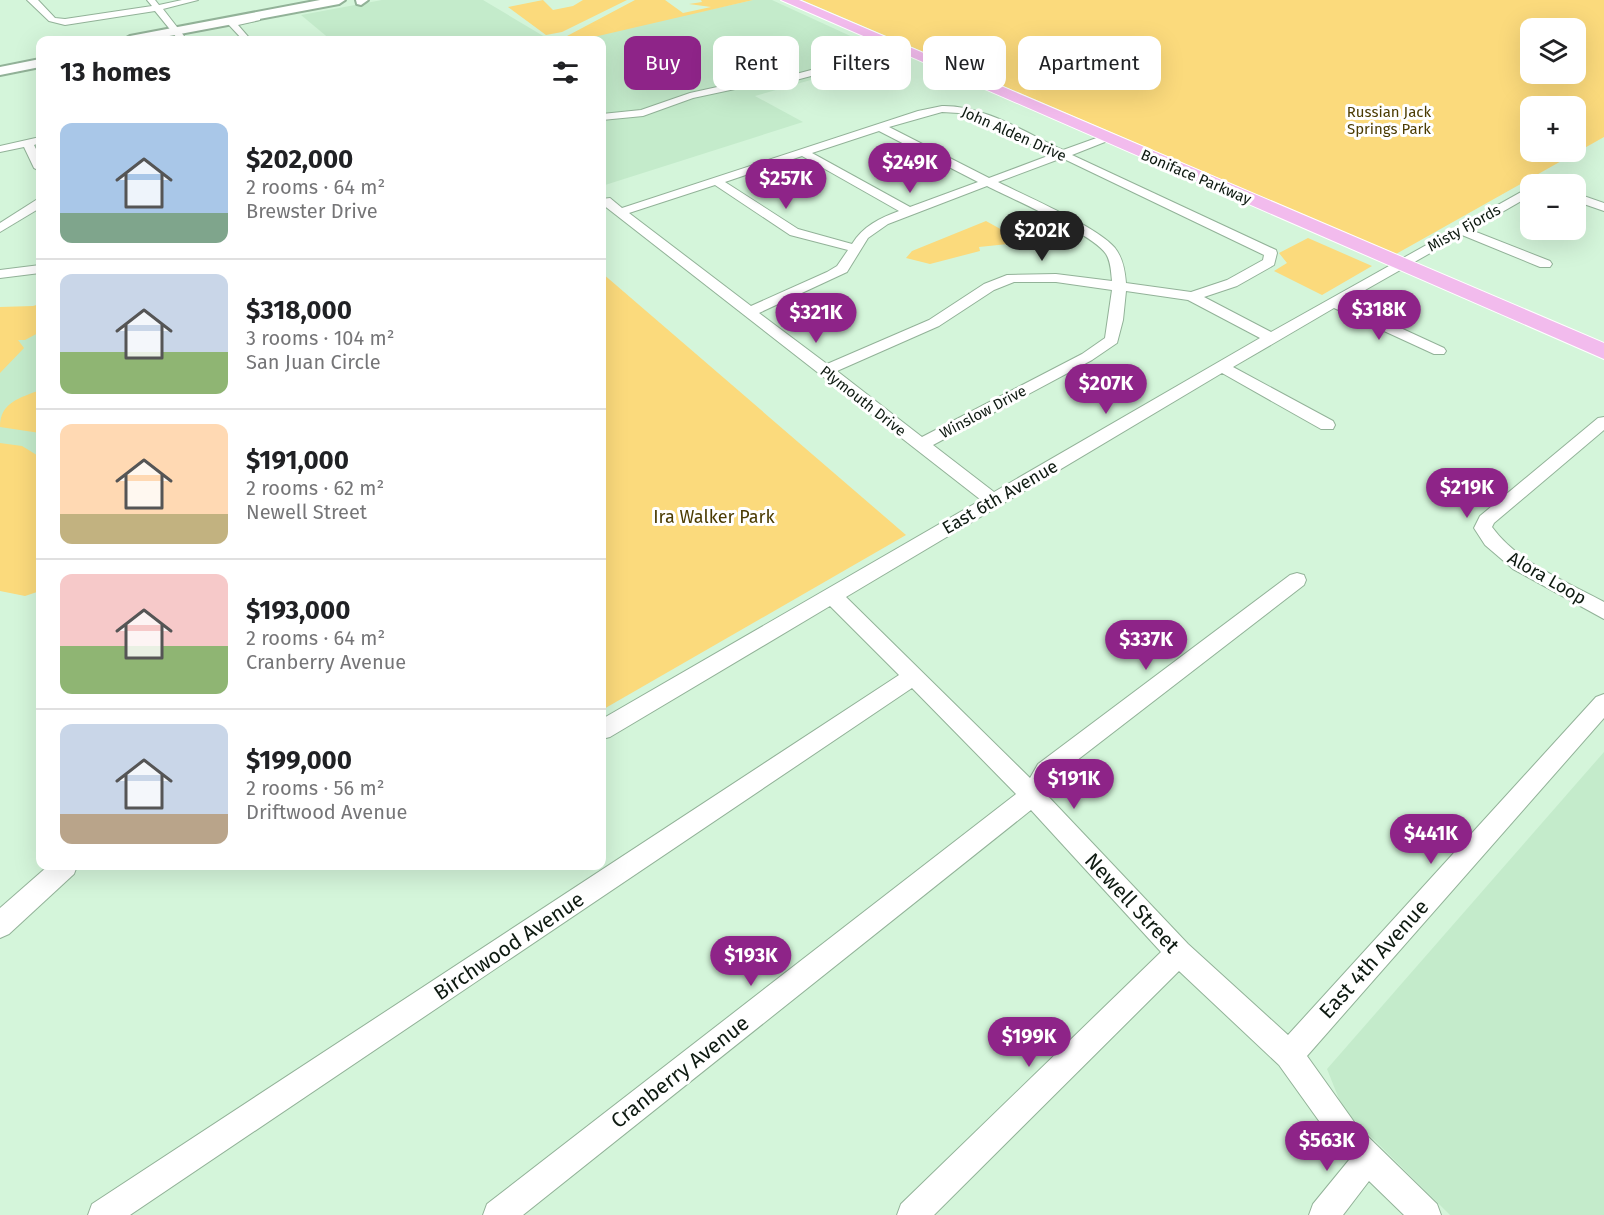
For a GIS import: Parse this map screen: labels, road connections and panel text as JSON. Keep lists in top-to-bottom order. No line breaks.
{"streets":{"main road":["Boniface Parkway"],"street":["John Alden Drive","Misty Fjords","Plymouth Drive","Winslow Drive","East 6th Avenue","Alora Loop","Newell Street","Birchwood Avenue","East 4th Avenue","Cranberry Avenue"]},"crossings":[["John Alden Drive","Plymouth Drive"],["John Alden Drive","Winslow Drive"],["Boniface Parkway","Misty Fjords"],["Boniface Parkway","East 6th Avenue"],["Misty Fjords","East 6th Avenue"],["Plymouth Drive","Winslow Drive"],["Plymouth Drive","East 6th Avenue"],["East 6th Avenue","Newell Street"],["Newell Street","Birchwood Avenue"],["Newell Street","East 4th Avenue"],["Newell Street","Cranberry Avenue"]],"parks":["Russian Jack Springs Park","Ira Walker Park"],"page":{"map_buttons":["+","−"],"chip":["Buy","Rent","Filters","New","Apartment"],"heading":"13 homes","list":[{"name":"$202,000","note":"2 rooms · 64 m² · Brewster Drive"},{"name":"$318,000","note":"3 rooms · 104 m² · San Juan Circle"},{"name":"$191,000","note":"2 rooms · 62 m² · Newell Street"},{"name":"$193,000","note":"2 rooms · 64 m² · Cranberry Avenue"},{"name":"$199,000","note":"2 rooms · 56 m² · Driftwood Avenue"}],"price":["$249K","$257K","$202K","$318K","$321K","$207K","$219K","$337K","$191K","$441K","$193K","$199K","$563K"]}}
